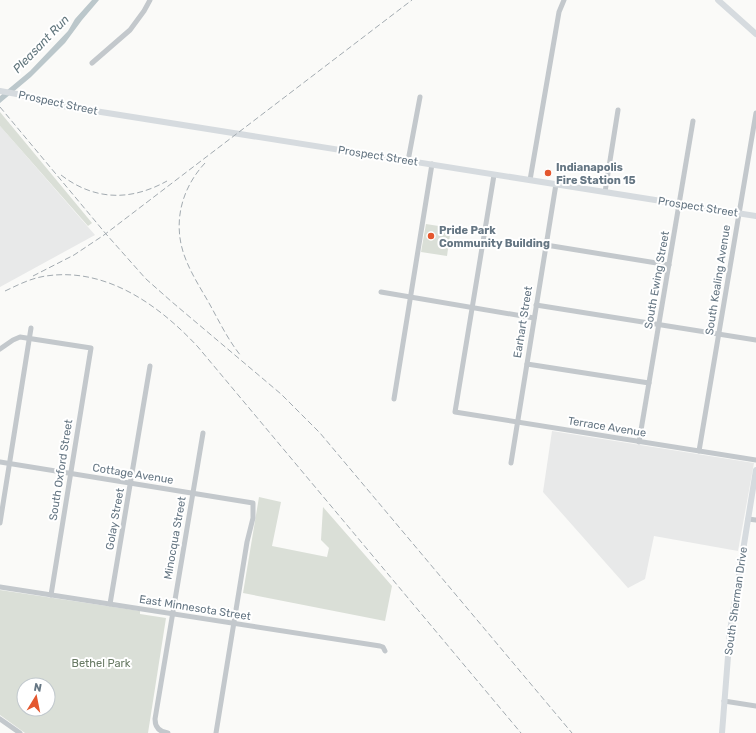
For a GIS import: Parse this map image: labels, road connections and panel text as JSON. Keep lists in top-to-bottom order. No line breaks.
{"streets":{"main road":["Prospect Street","South Sherman Drive"],"street":["South Ewing Street","South Kealing Avenue","Earhart Street","Terrace Avenue","South Oxford Street","Cottage Avenue","Golay Street","Minocqua Street","East Minnesota Street"]},"crossings":[["Prospect Street","South Ewing Street"],["Prospect Street","South Kealing Avenue"],["Prospect Street","Earhart Street"],["South Ewing Street","Terrace Avenue"],["South Kealing Avenue","Terrace Avenue"],["Earhart Street","Terrace Avenue"],["South Oxford Street","Cottage Avenue"],["South Oxford Street","East Minnesota Street"],["Cottage Avenue","Golay Street"],["Cottage Avenue","Minocqua Street"],["Cottage Avenue","East Minnesota Street"],["Golay Street","East Minnesota Street"],["Minocqua Street","East Minnesota Street"]],"water":["Pleasant Run"],"parks":["Bethel Park"],"places":["Indianapolis Fire Station 15","Pride Park Community Building"],"north":"top"}
